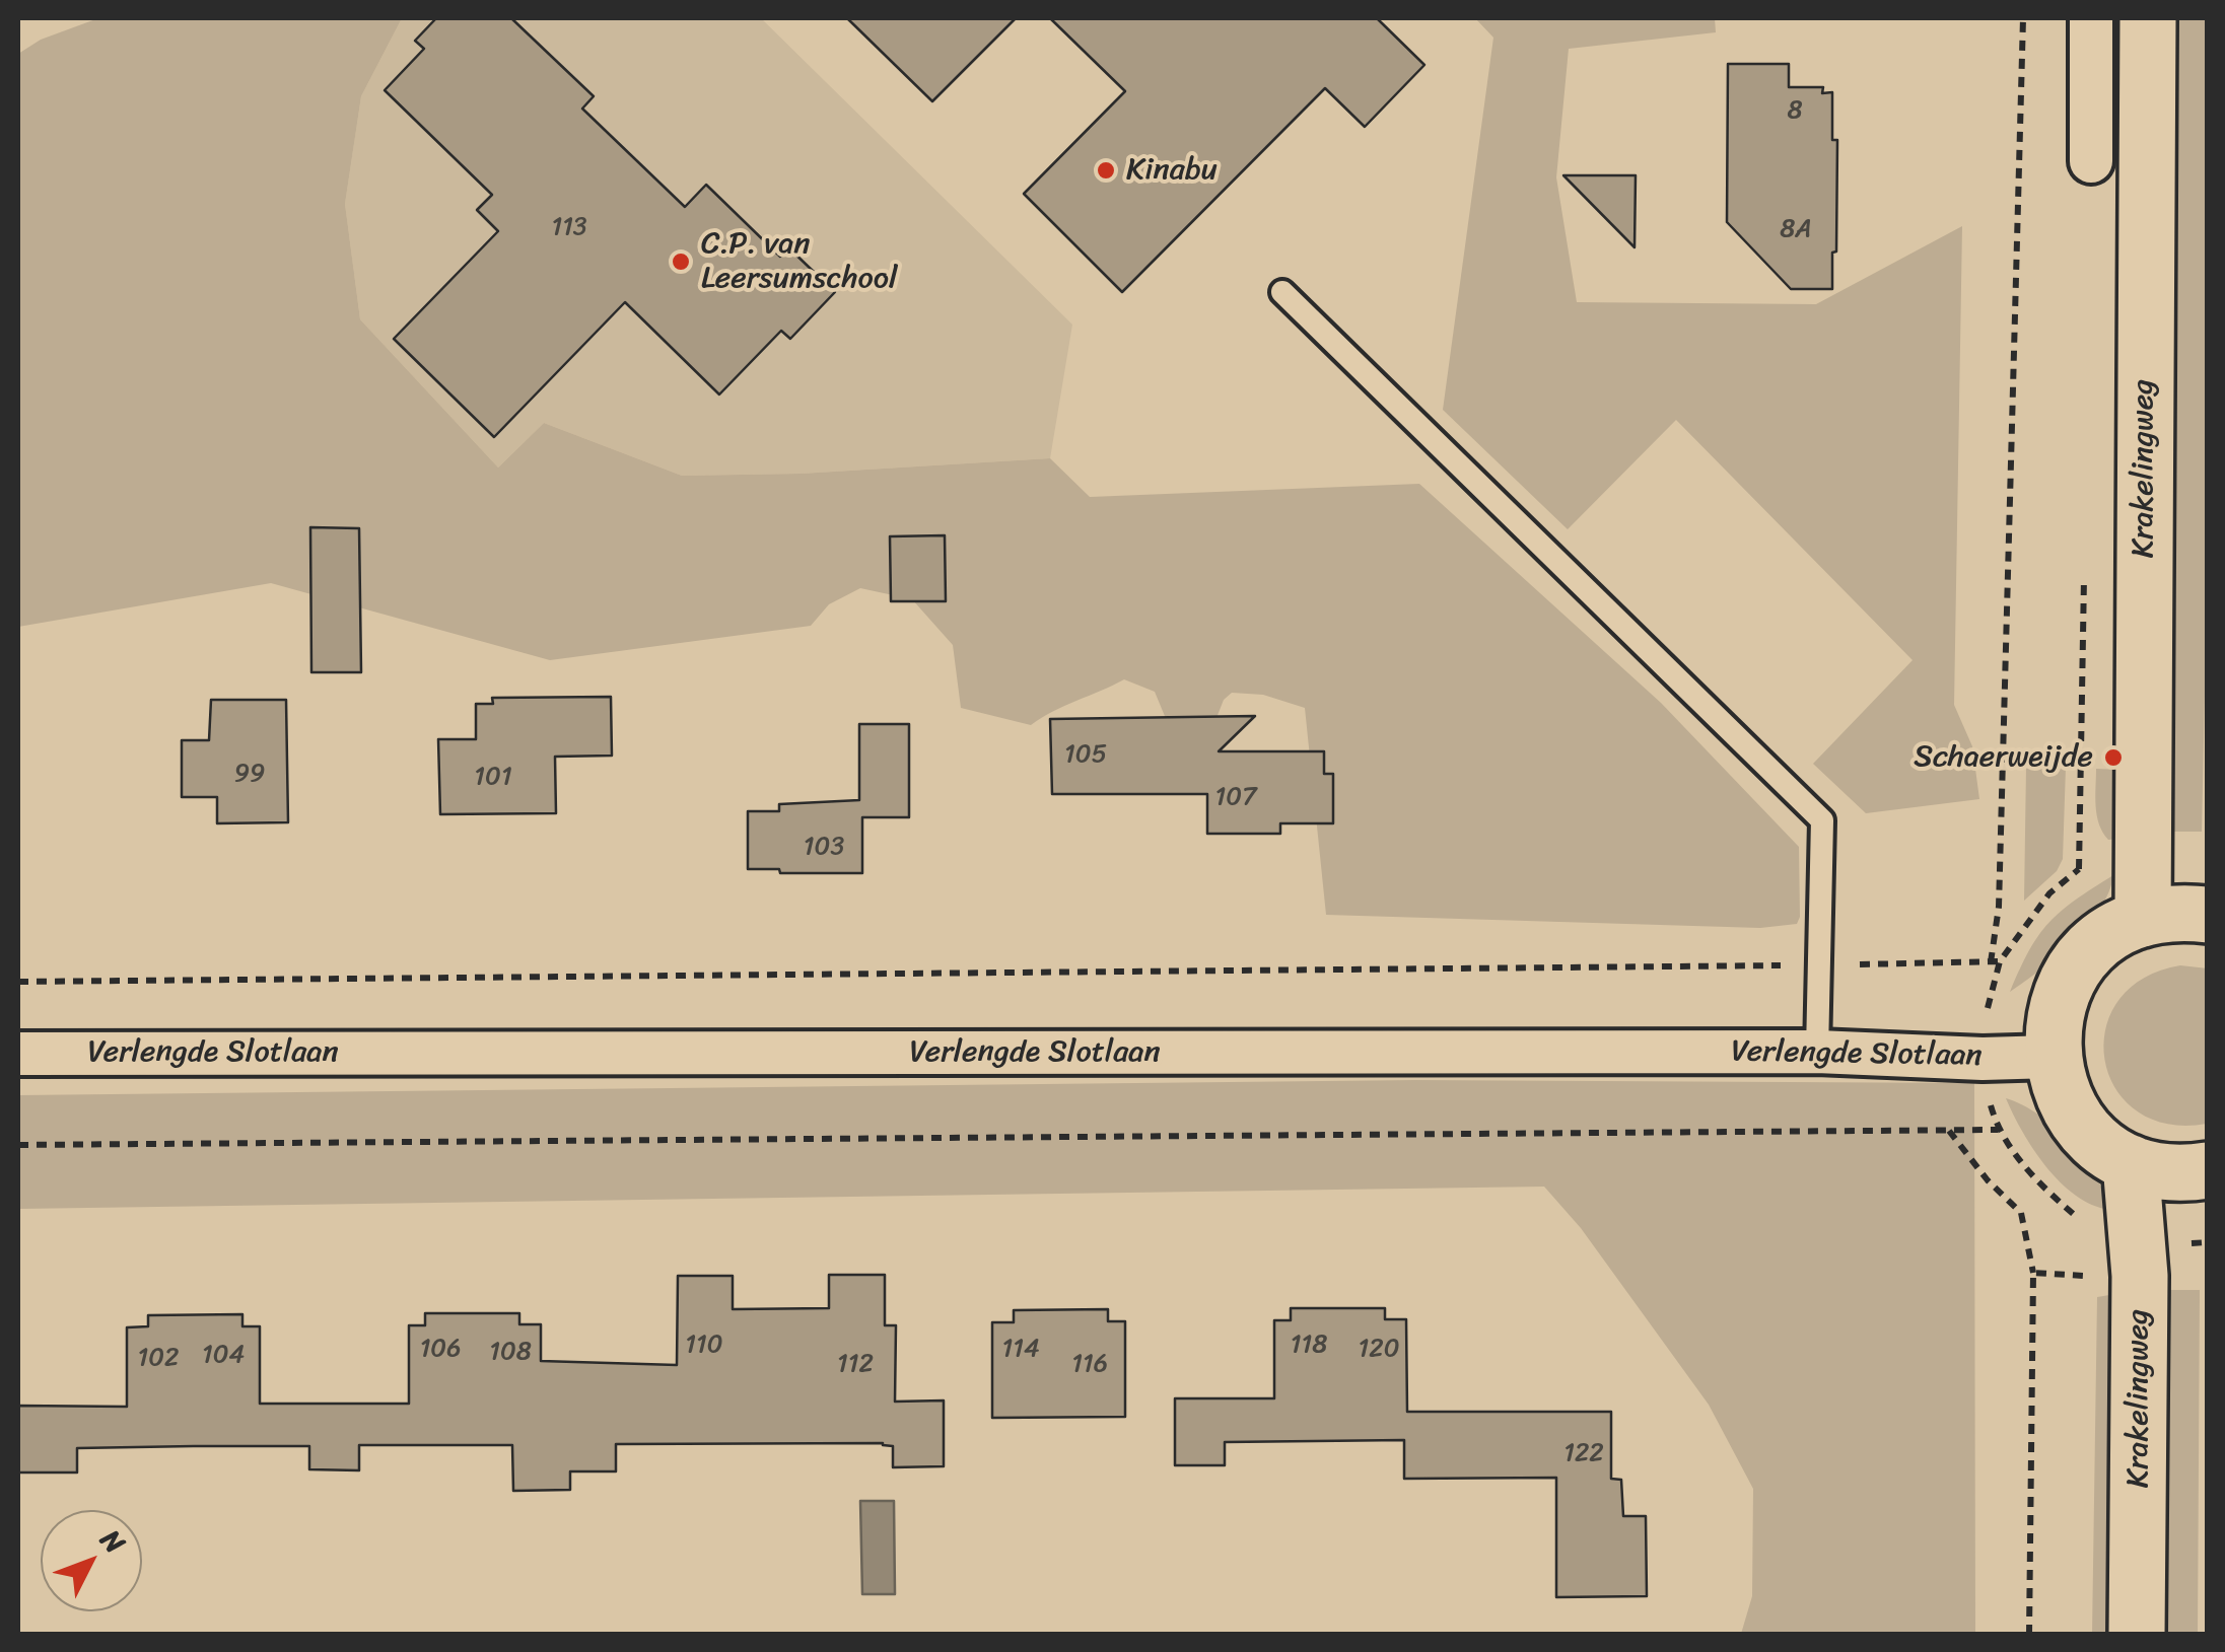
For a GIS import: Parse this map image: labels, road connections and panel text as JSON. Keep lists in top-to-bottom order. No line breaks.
{"streets":{"main road":["Krakelingweg"],"street":["Verlengde Slotlaan"]},"places":["Kinabu","C.P. van Leersumschool","Schaerweijde"],"house_numbers":["8","113","8A","105","99","101","107","103","110","118","106","114","120","108","104","102","112","116","122"],"north":"top right"}
